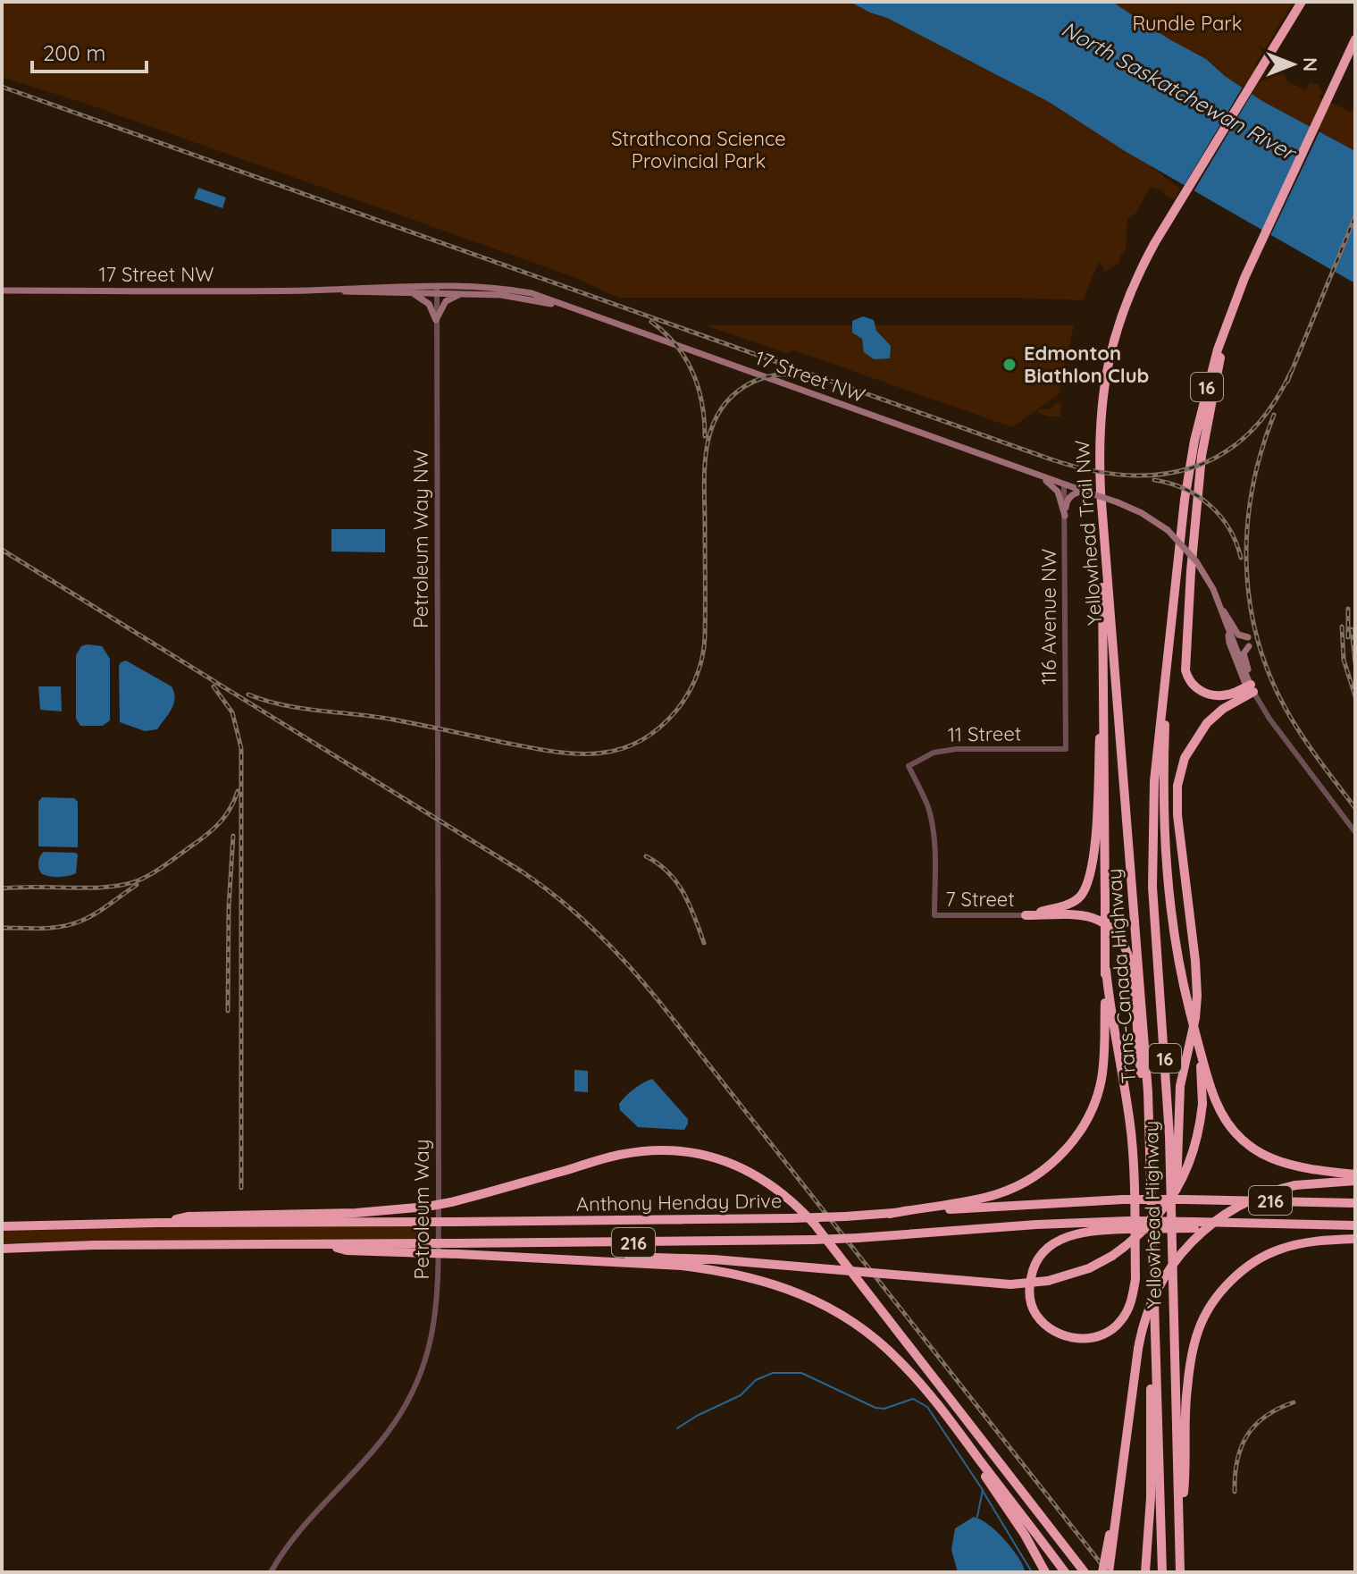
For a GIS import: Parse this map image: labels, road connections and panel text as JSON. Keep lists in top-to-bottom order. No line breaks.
{"streets":{"highway":["16","Yellowhead Trail NW","Trans-Canada Highway","216","Anthony Henday Drive","Yellowhead Highway"],"main road":["17 Street NW"],"street":["Petroleum Way NW","116 Avenue NW","11 Street","7 Street","Petroleum Way"]},"crossings":[["17 Street NW","Petroleum Way NW"],["17 Street NW","116 Avenue NW"],["16","Yellowhead Highway"],["Yellowhead Trail NW","Trans-Canada Highway"],["Petroleum Way NW","Petroleum Way"],["116 Avenue NW","11 Street"],["11 Street","7 Street"],["Trans-Canada Highway","Yellowhead Highway"],["216","Anthony Henday Drive"]],"water":["North Saskatchewan River"],"parks":["Rundle Park","Strathcona Science Provincial Park"],"places":["Edmonton Biathlon Club"],"scale_bar":"200 m","north":"right"}
